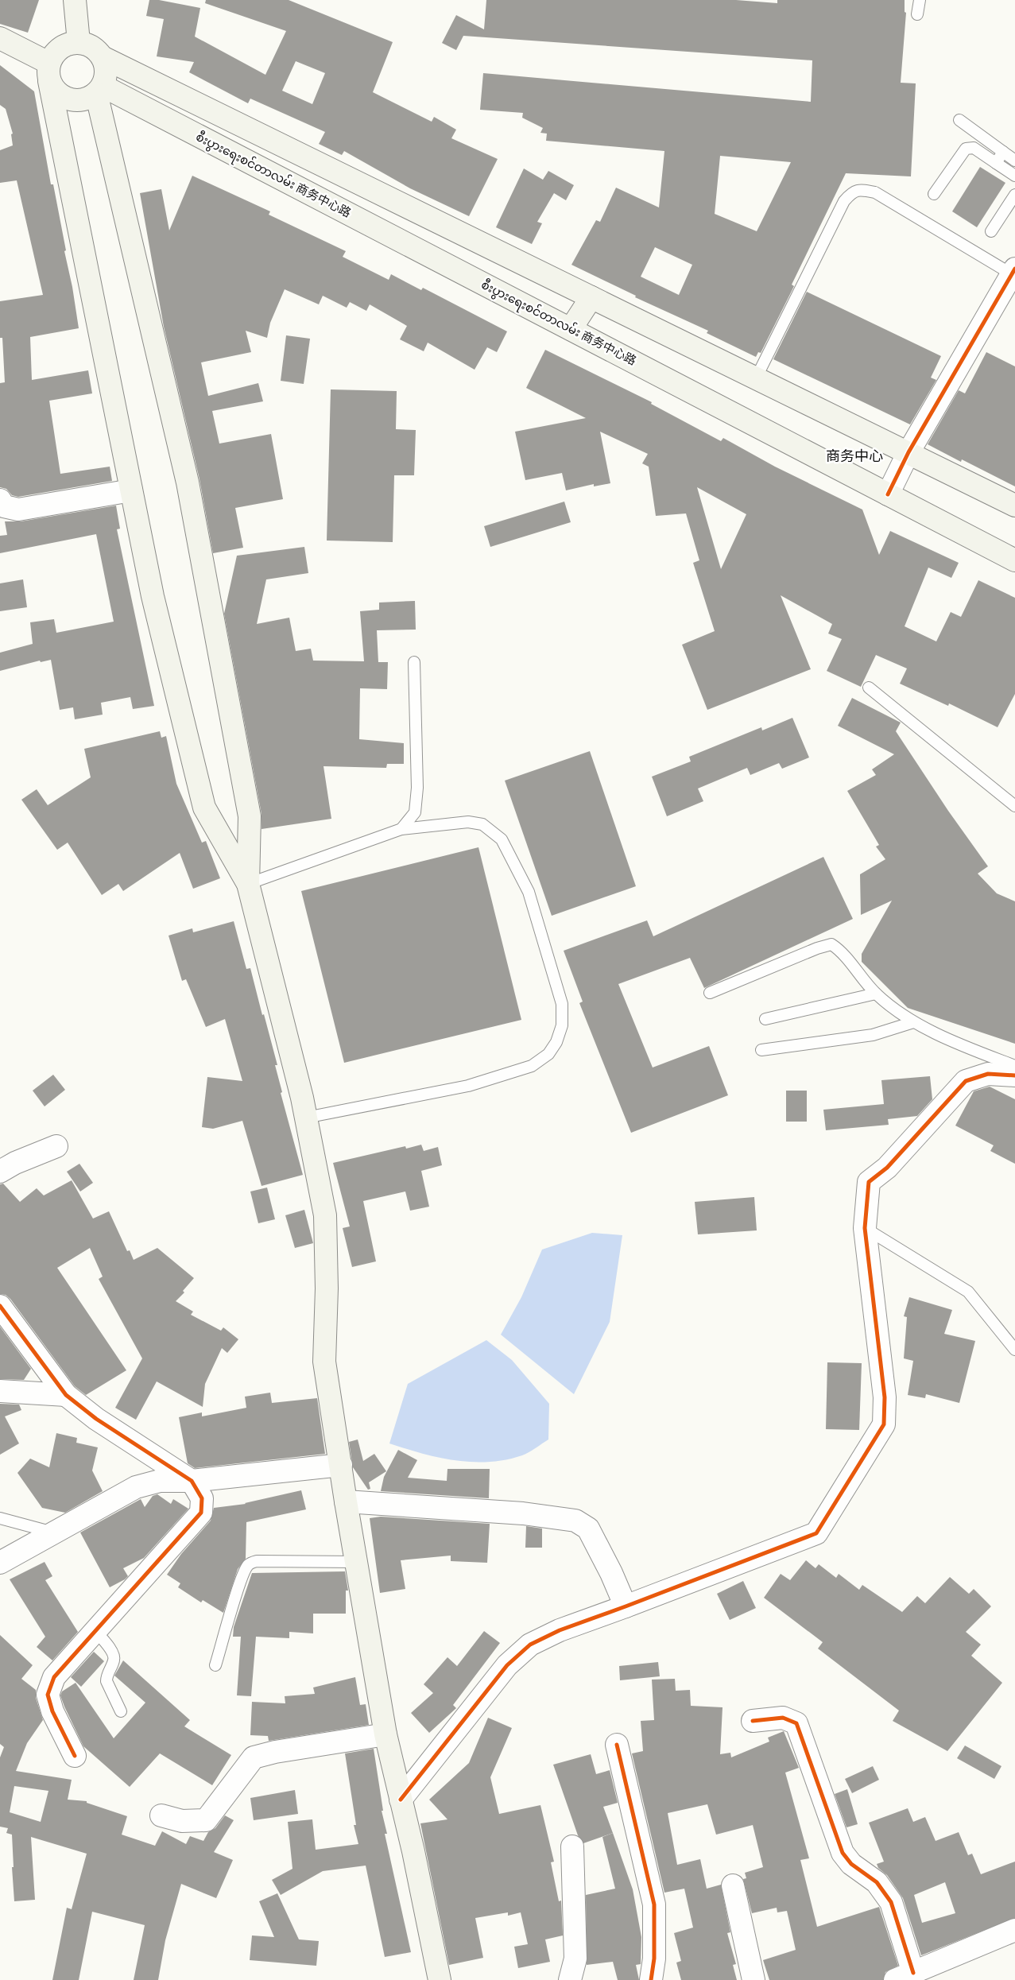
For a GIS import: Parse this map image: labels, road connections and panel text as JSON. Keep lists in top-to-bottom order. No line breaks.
{"streets":{"main road":["စီးပွားရေးစင်တာလမ်း 商务中心路"]},"districts":["商务中心"]}
